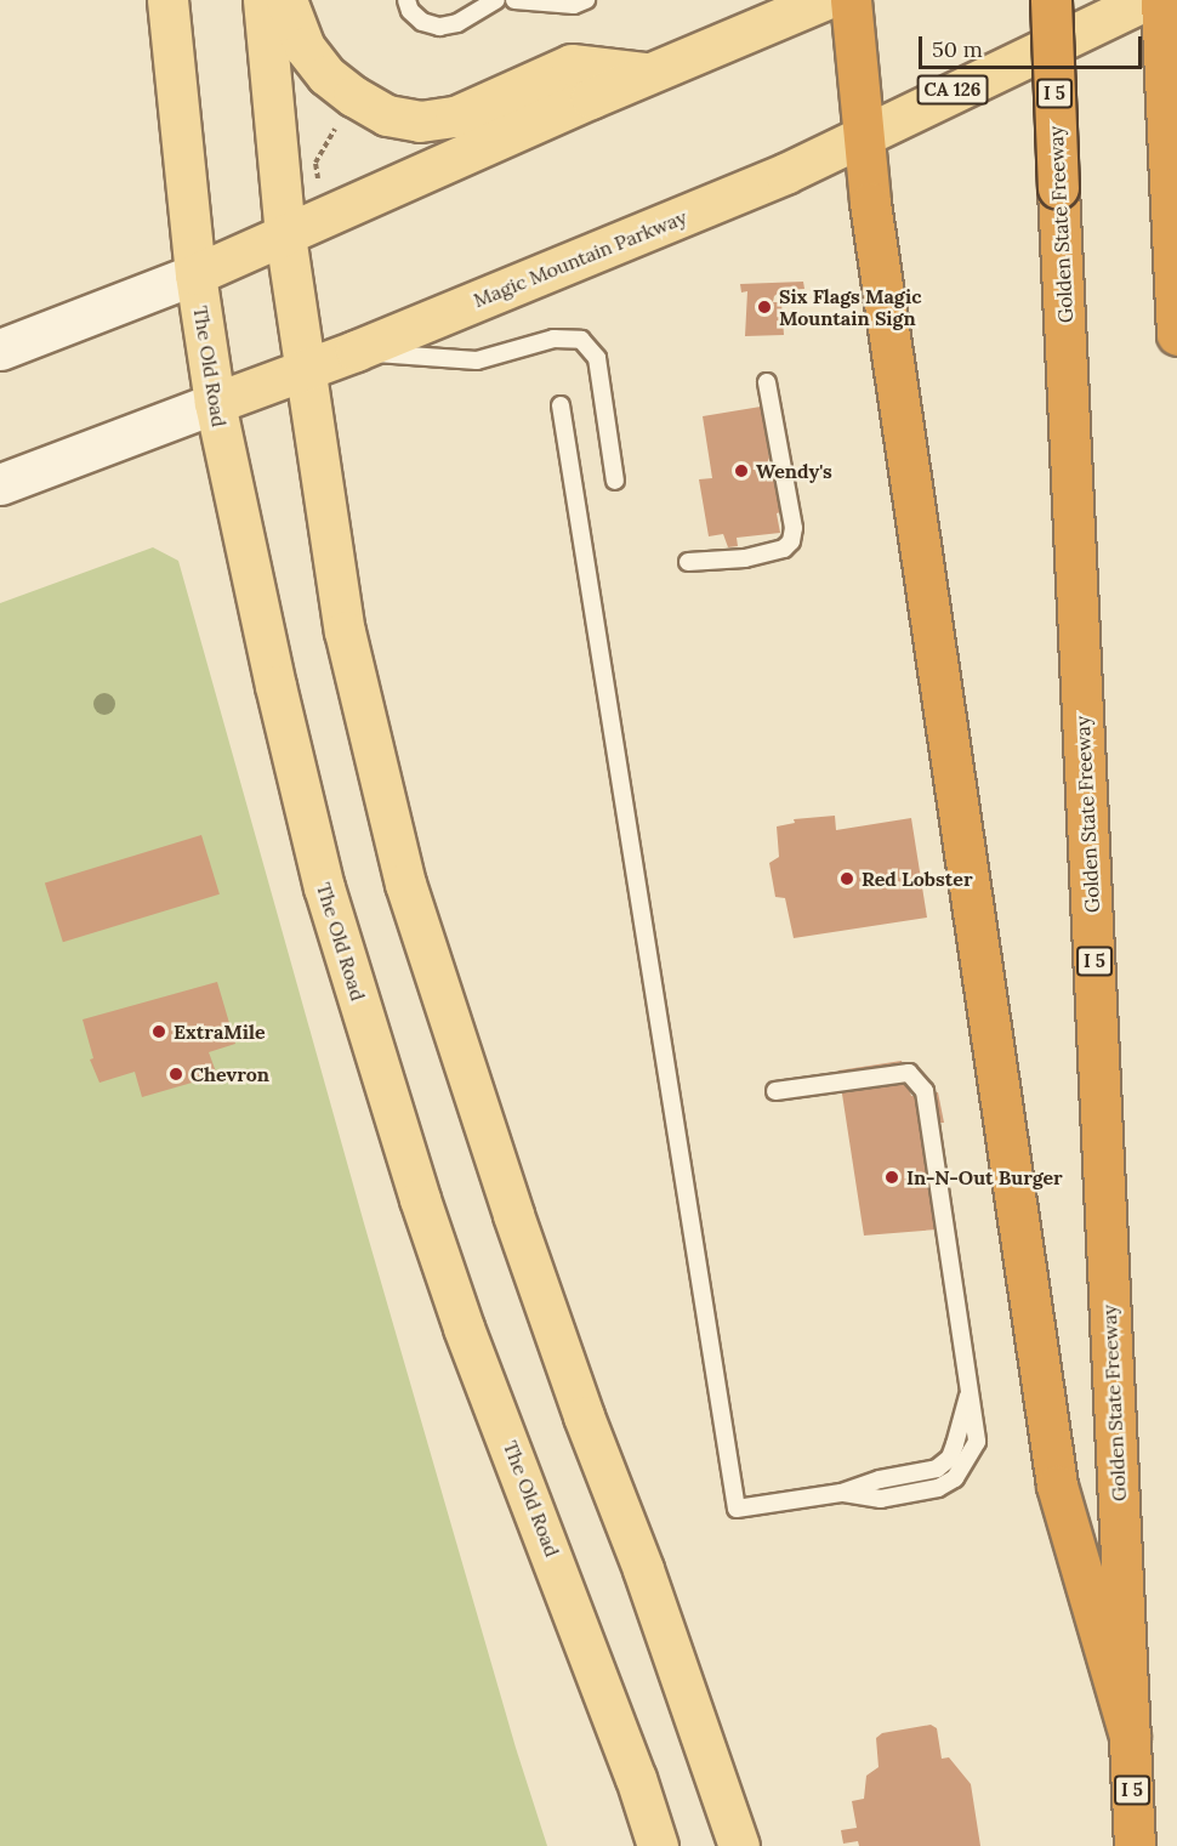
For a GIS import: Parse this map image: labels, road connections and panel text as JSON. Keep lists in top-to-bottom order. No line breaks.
{"streets":{"highway":["I 5","Golden State Freeway"],"main road":["CA 126","Magic Mountain Parkway","The Old Road"]},"crossings":[["I 5","Golden State Freeway"],["I 5","Magic Mountain Parkway"],["Magic Mountain Parkway","The Old Road"]],"places":["Six Flags Magic Mountain Sign","Wendy's","Red Lobster","ExtraMile","Chevron","In-N-Out Burger"],"scale_bar":"50 m"}
